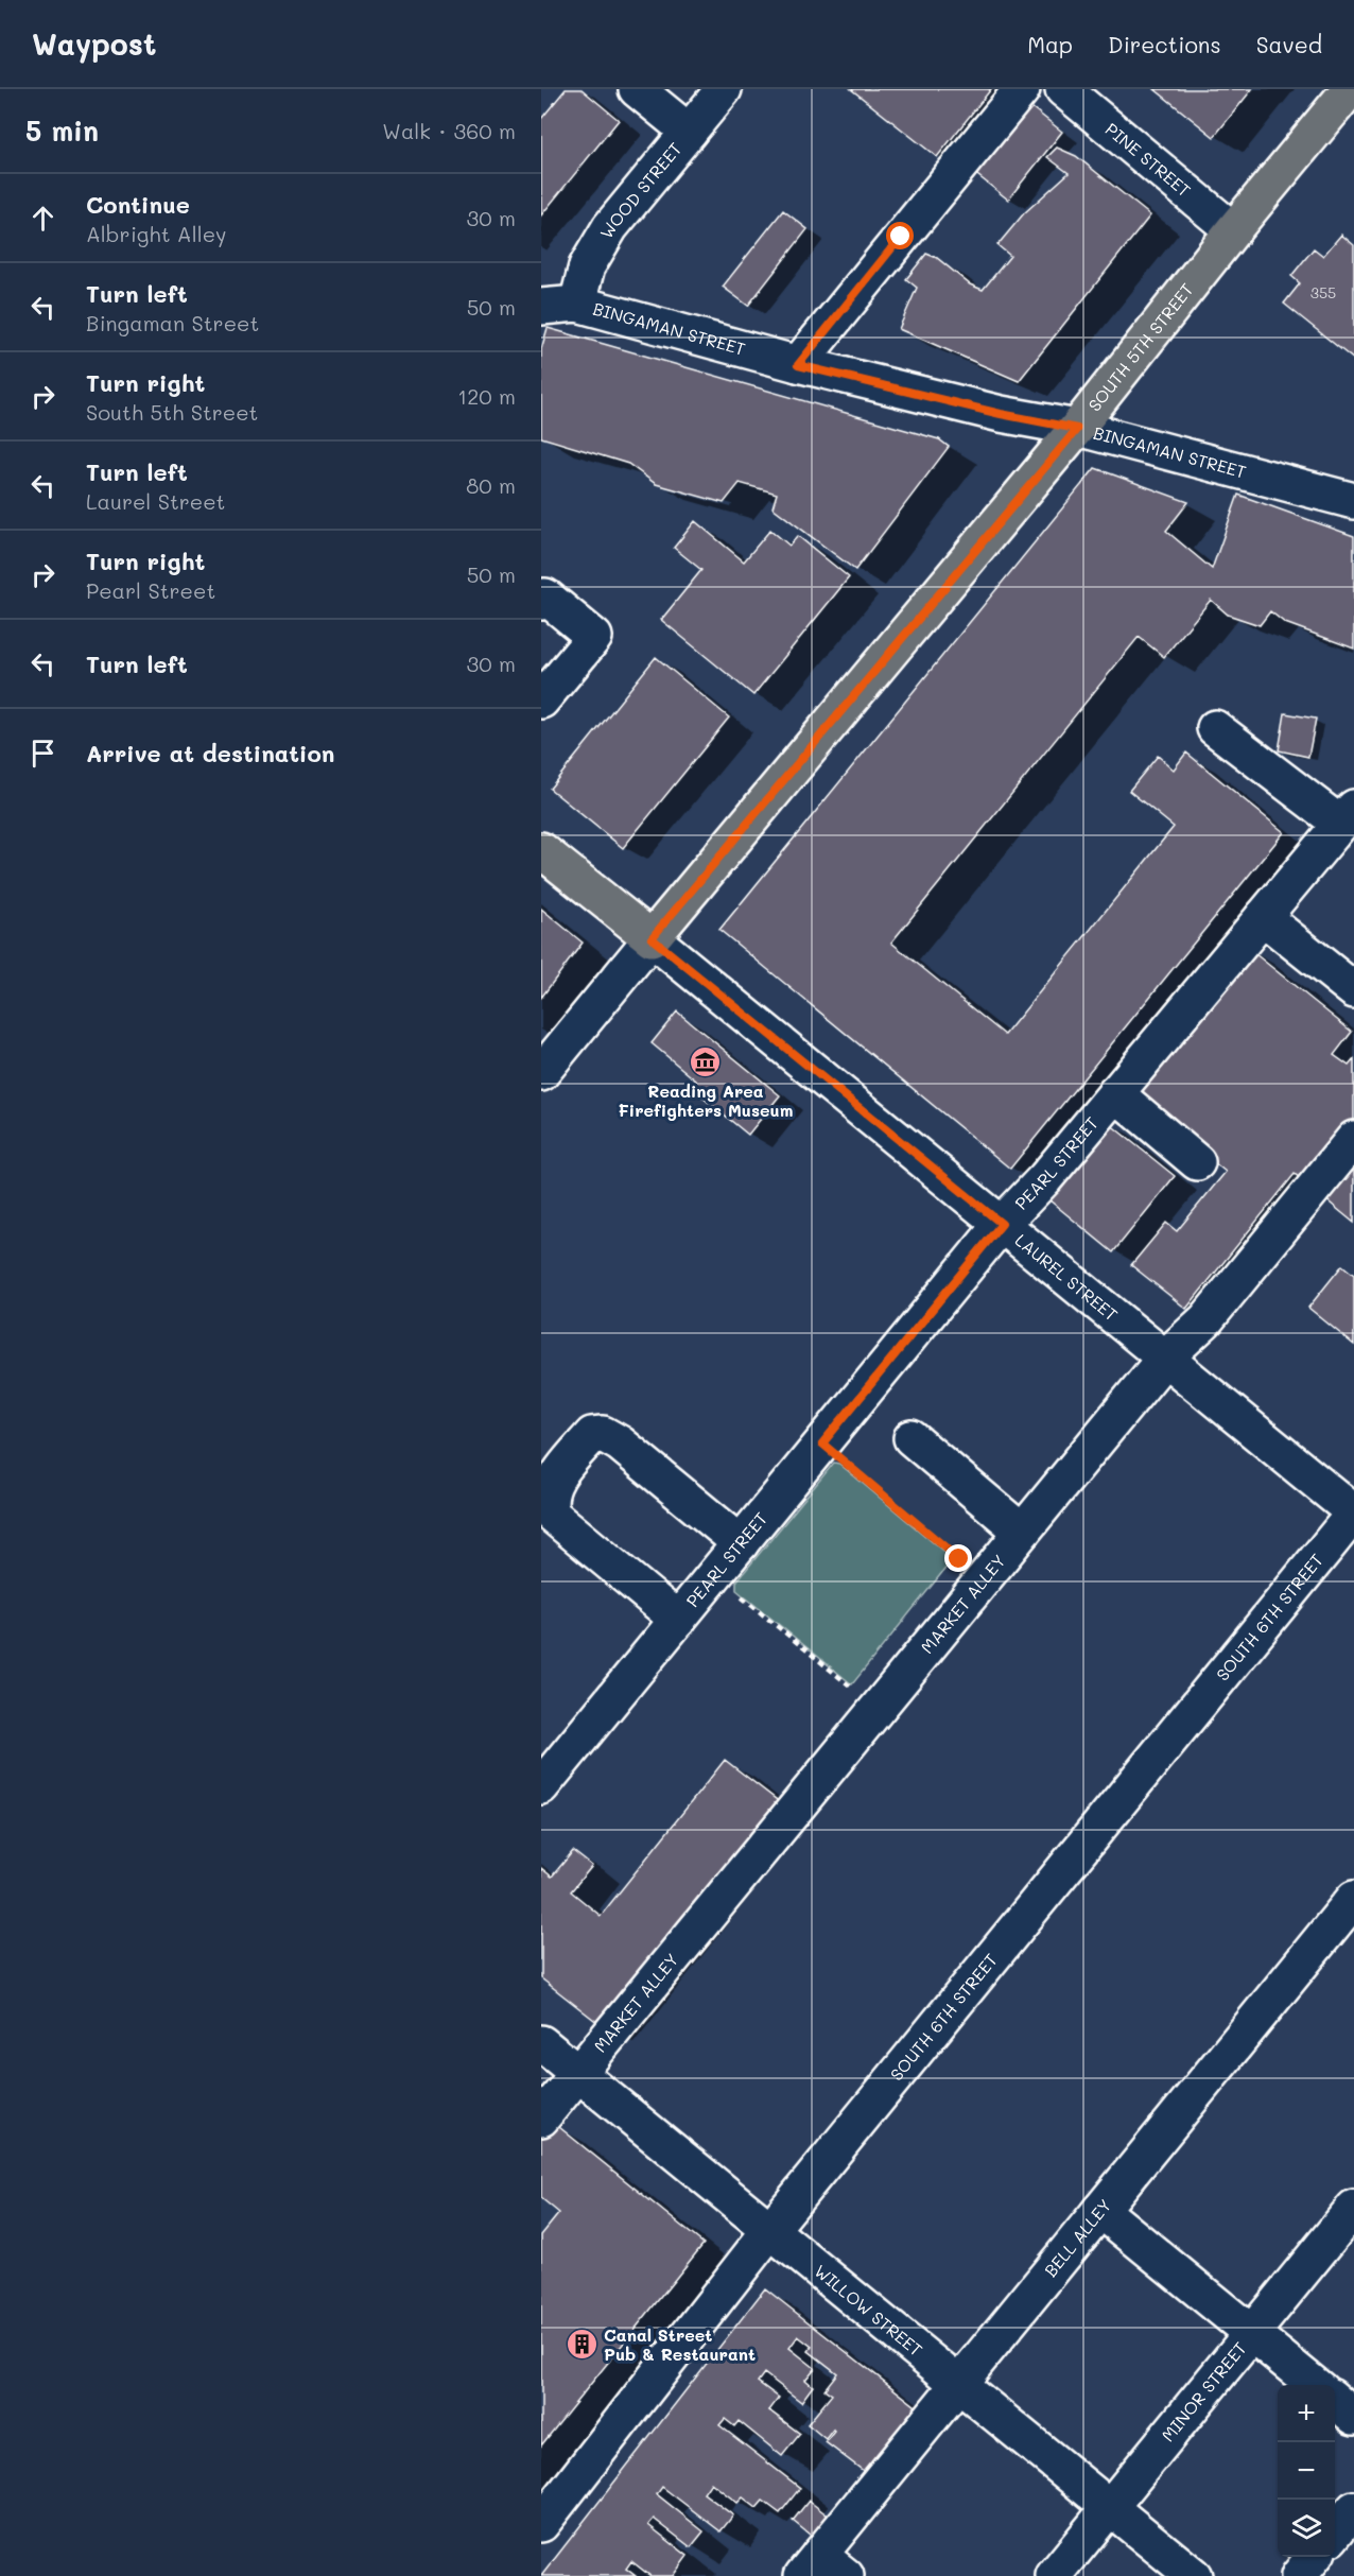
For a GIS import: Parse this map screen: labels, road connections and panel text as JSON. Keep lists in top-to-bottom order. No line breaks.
{"streets":{"main road":["SOUTH 5TH STREET","LAUREL STREET"],"street":["PINE STREET","WOOD STREET","BINGAMAN STREET","PEARL STREET","MARKET ALLEY","SOUTH 6TH STREET","BELL ALLEY","WILLOW STREET","MINOR STREET"]},"crossings":[["PINE STREET","SOUTH 5TH STREET"],["WOOD STREET","BINGAMAN STREET"],["BINGAMAN STREET","SOUTH 5TH STREET"],["SOUTH 5TH STREET","LAUREL STREET"],["PEARL STREET","LAUREL STREET"],["LAUREL STREET","MARKET ALLEY"],["LAUREL STREET","SOUTH 6TH STREET"],["MARKET ALLEY","WILLOW STREET"],["SOUTH 6TH STREET","WILLOW STREET"],["BELL ALLEY","WILLOW STREET"],["WILLOW STREET","MINOR STREET"]],"places":{"museum":["Reading Area Firefighters Museum"],"building":["Canal Street Pub & Restaurant"]},"house_numbers":["355"],"page":{"header":"Waypost","nav":["Map","Directions","Saved"],"heading":["5 min","Walk · 360 m"],"list":[["Continue","Albright Alley","30 m"],["Turn left","Bingaman Street","50 m"],["Turn right","South 5th Street","120 m"],["Turn left","Laurel Street","80 m"],["Turn right","Pearl Street","50 m"],["Turn left","30 m"],"Arrive at destination"],"map_buttons":["+","−"]}}
